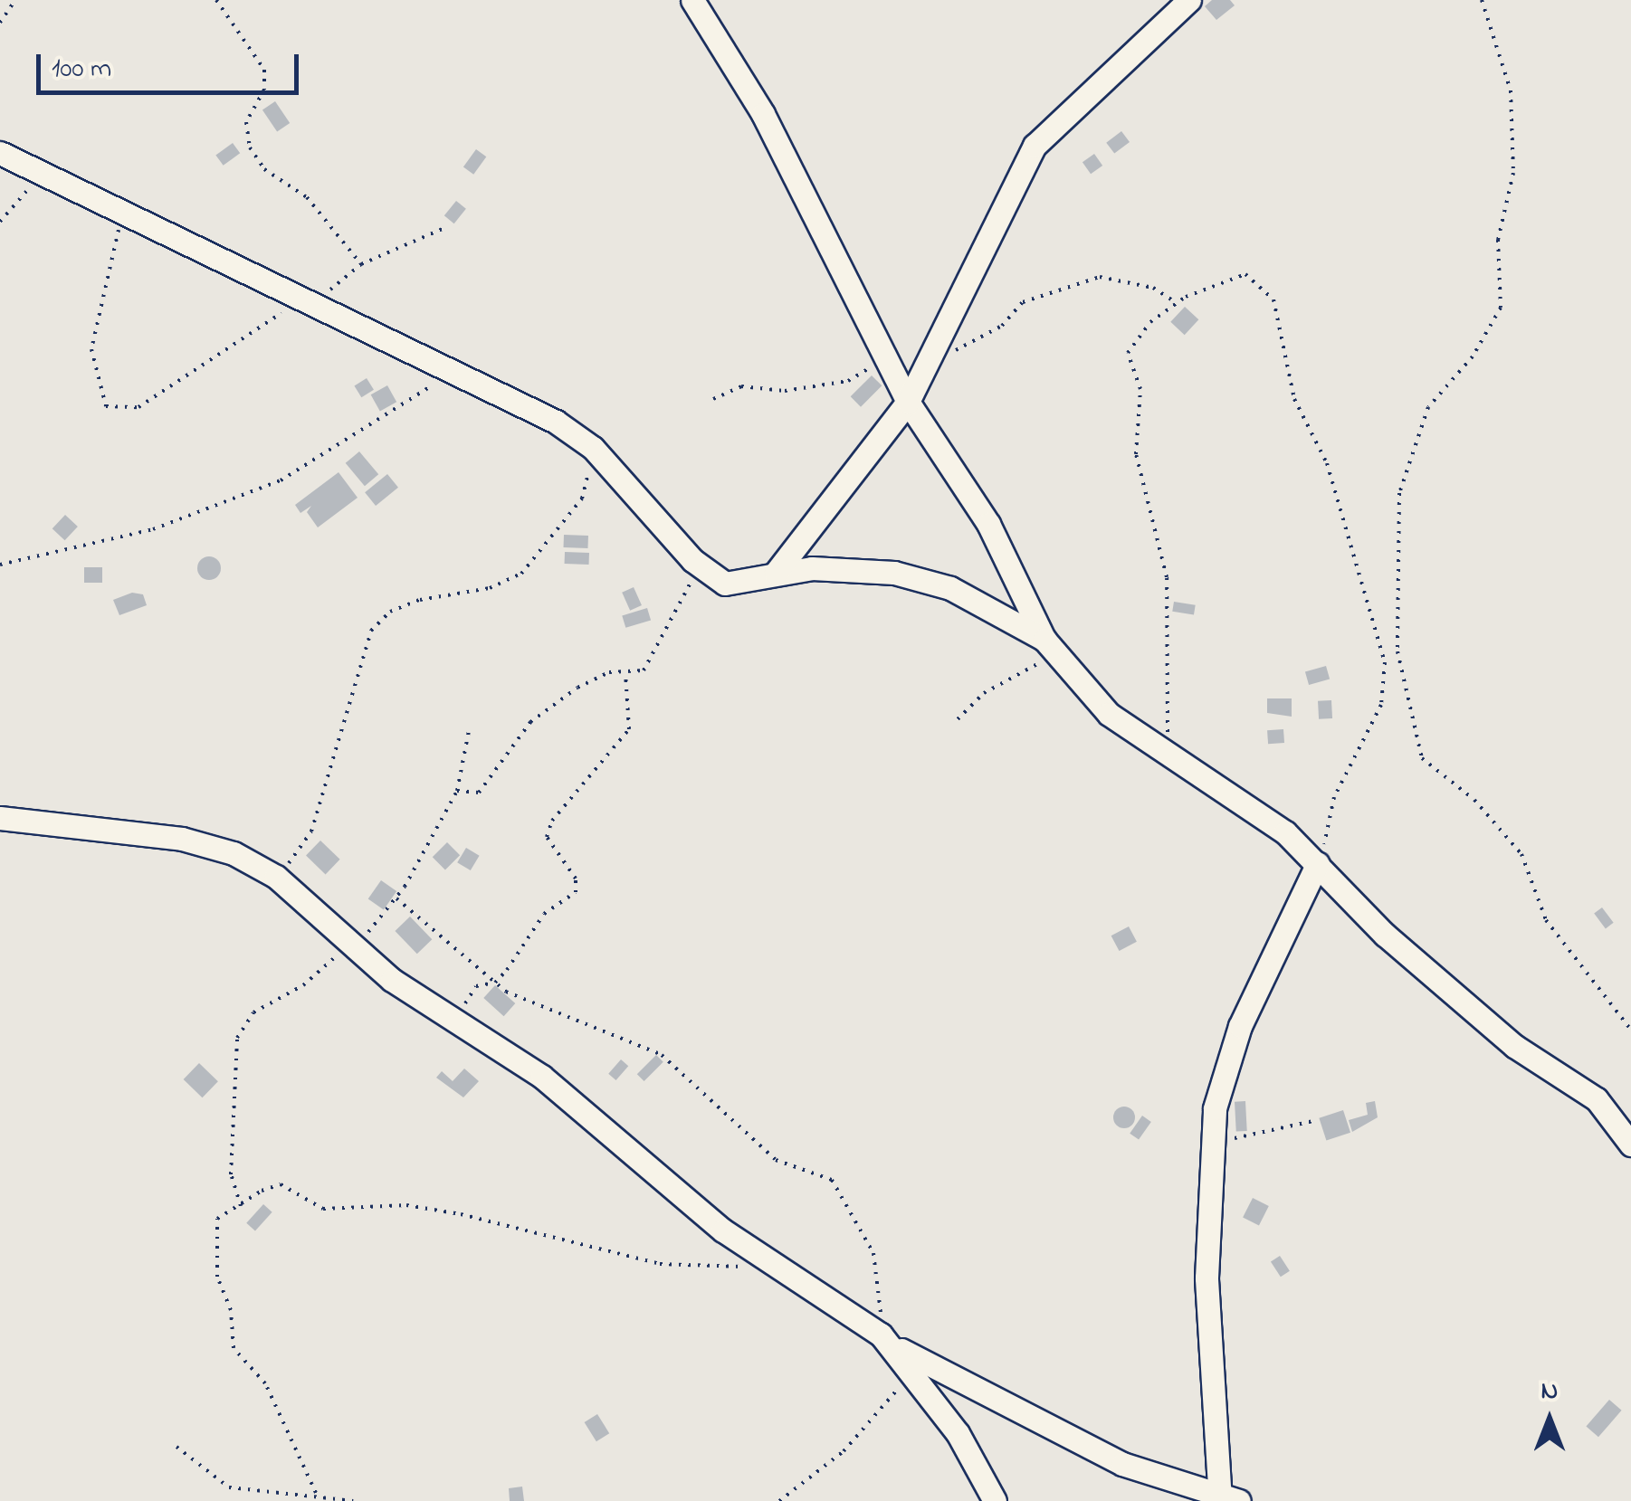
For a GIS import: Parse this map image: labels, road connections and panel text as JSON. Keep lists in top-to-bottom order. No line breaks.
{"scale_bar":"100 m","north":"top"}
